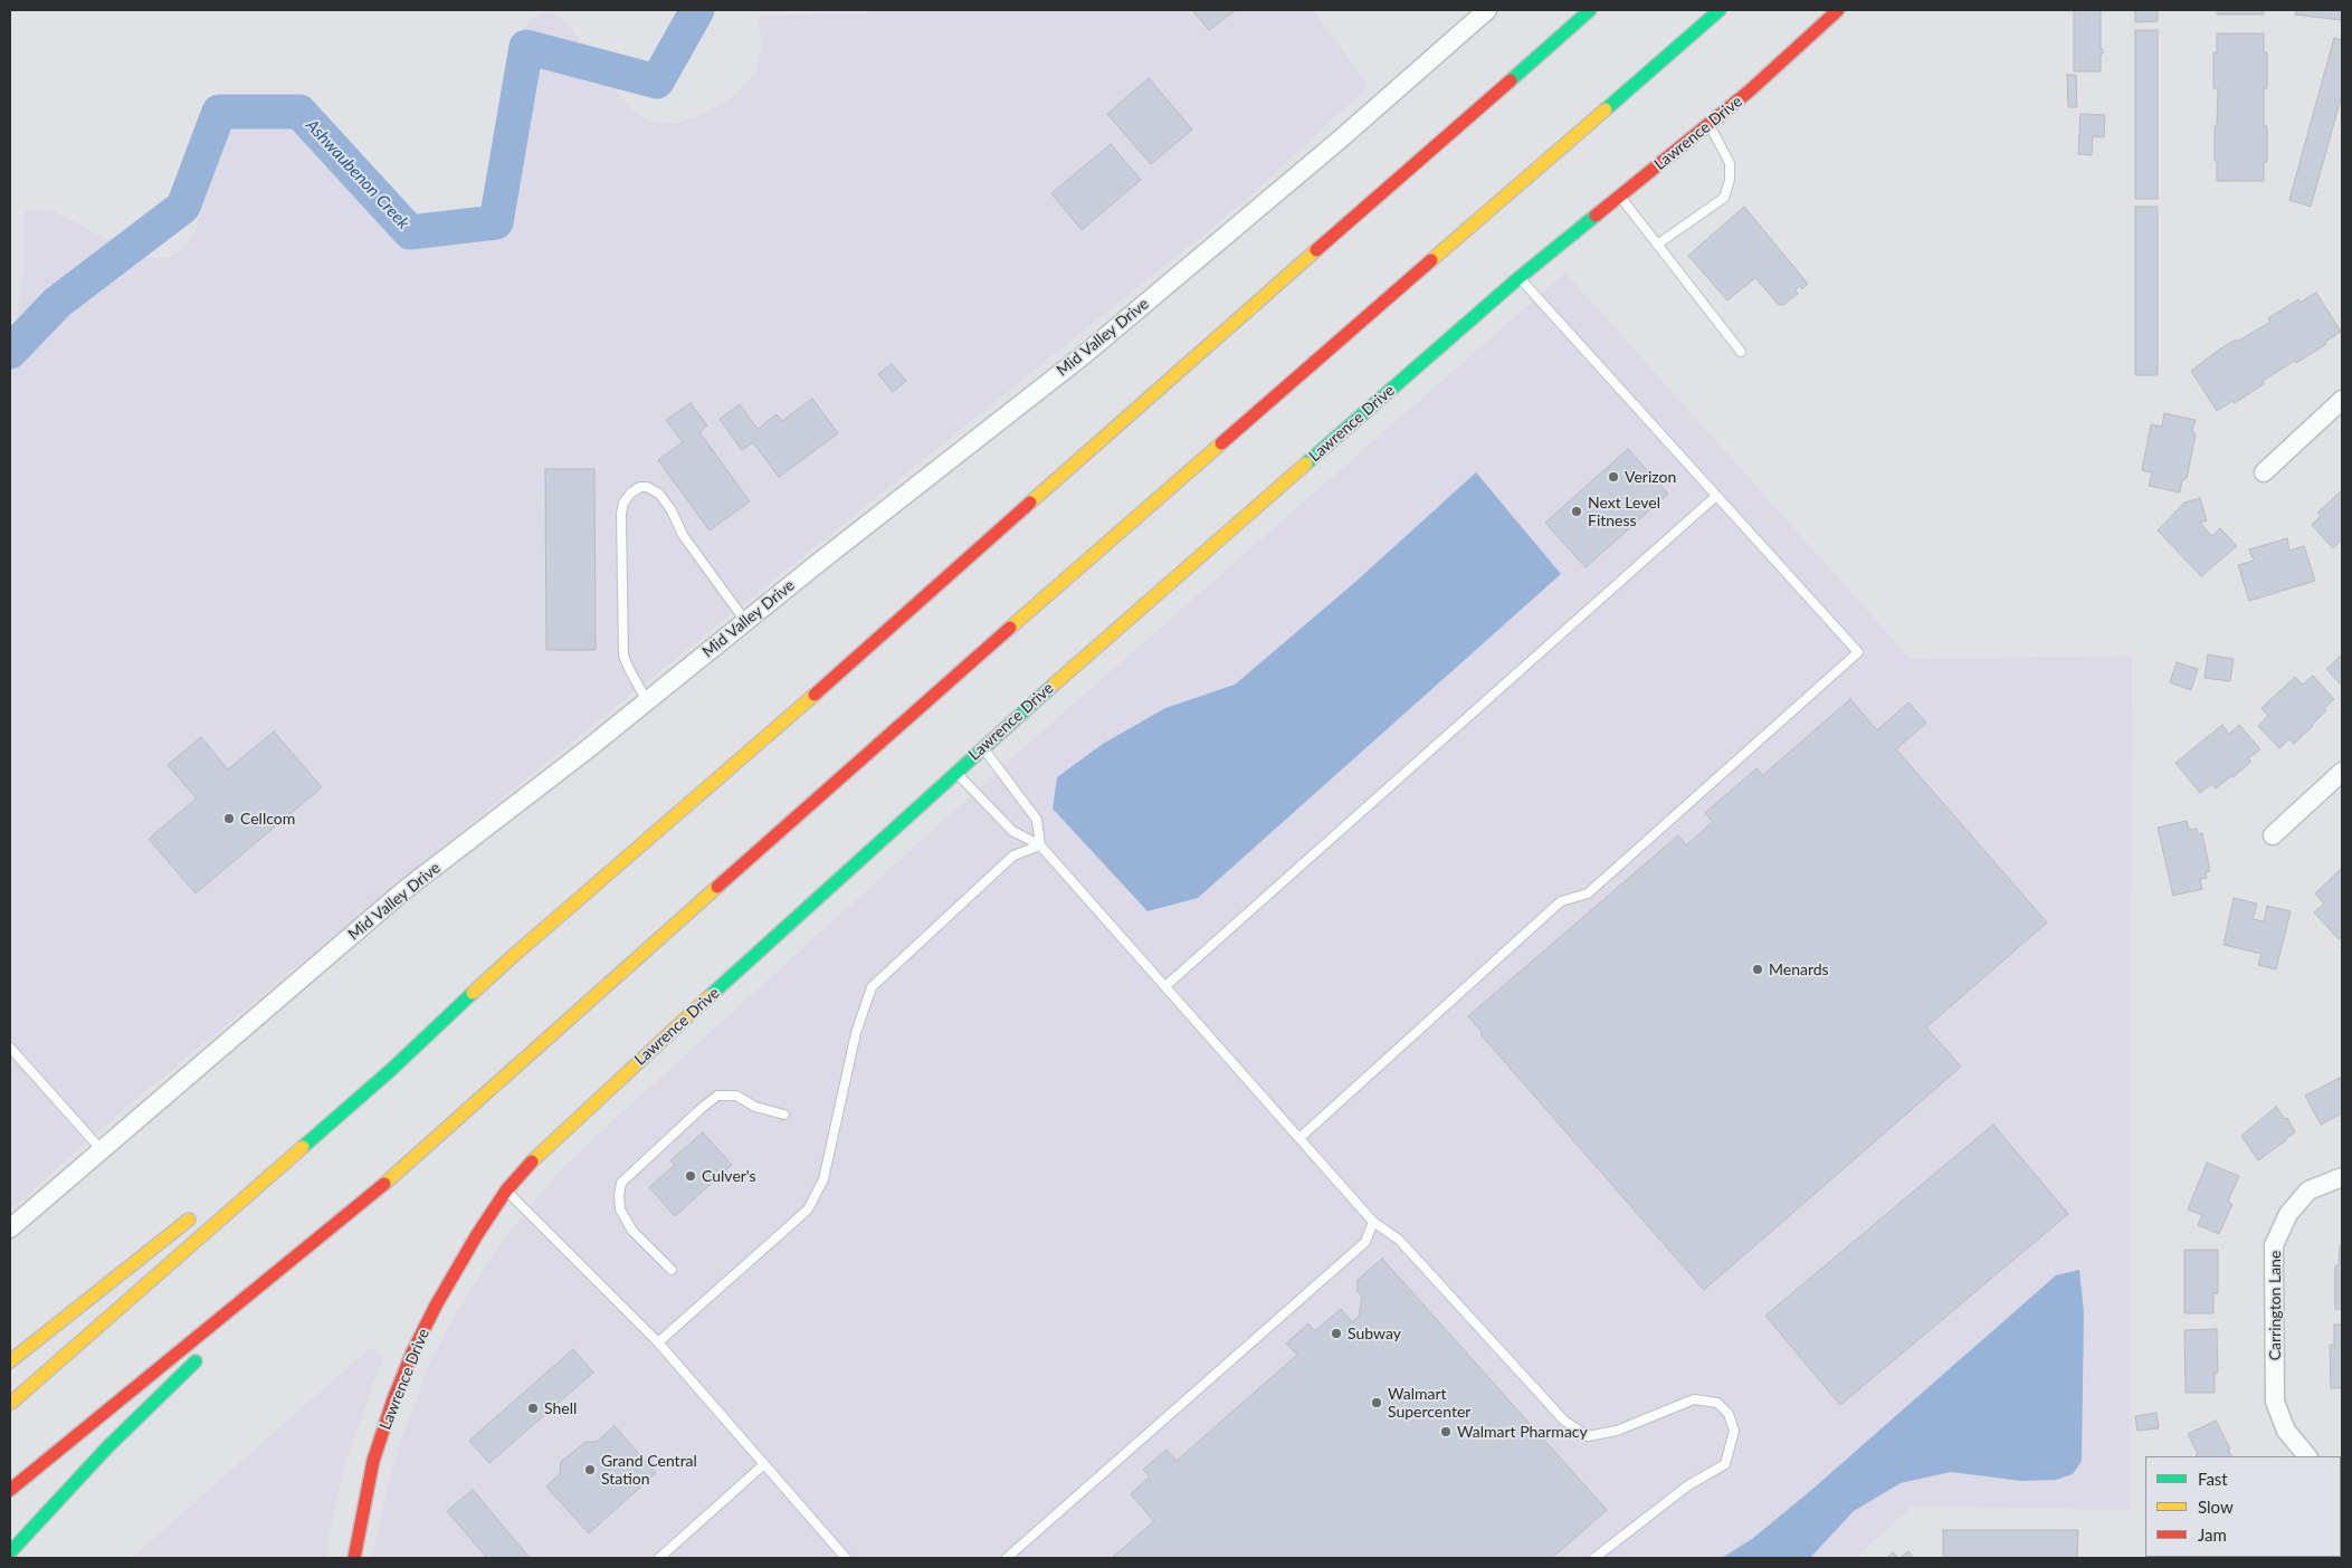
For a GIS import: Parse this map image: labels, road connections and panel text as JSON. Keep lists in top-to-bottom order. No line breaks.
{"streets":{"main road":["Lawrence Drive"],"street":["Mid Valley Drive","Carrington Lane"]},"water":["Ashwaubenon Creek"],"places":["Verizon","Next Level Fitness","Cellcom","Menards","Culver's","Subway","Walmart Supercenter","Shell","Walmart Pharmacy","Grand Central Station"],"legend":["Fast","Slow","Jam"]}
